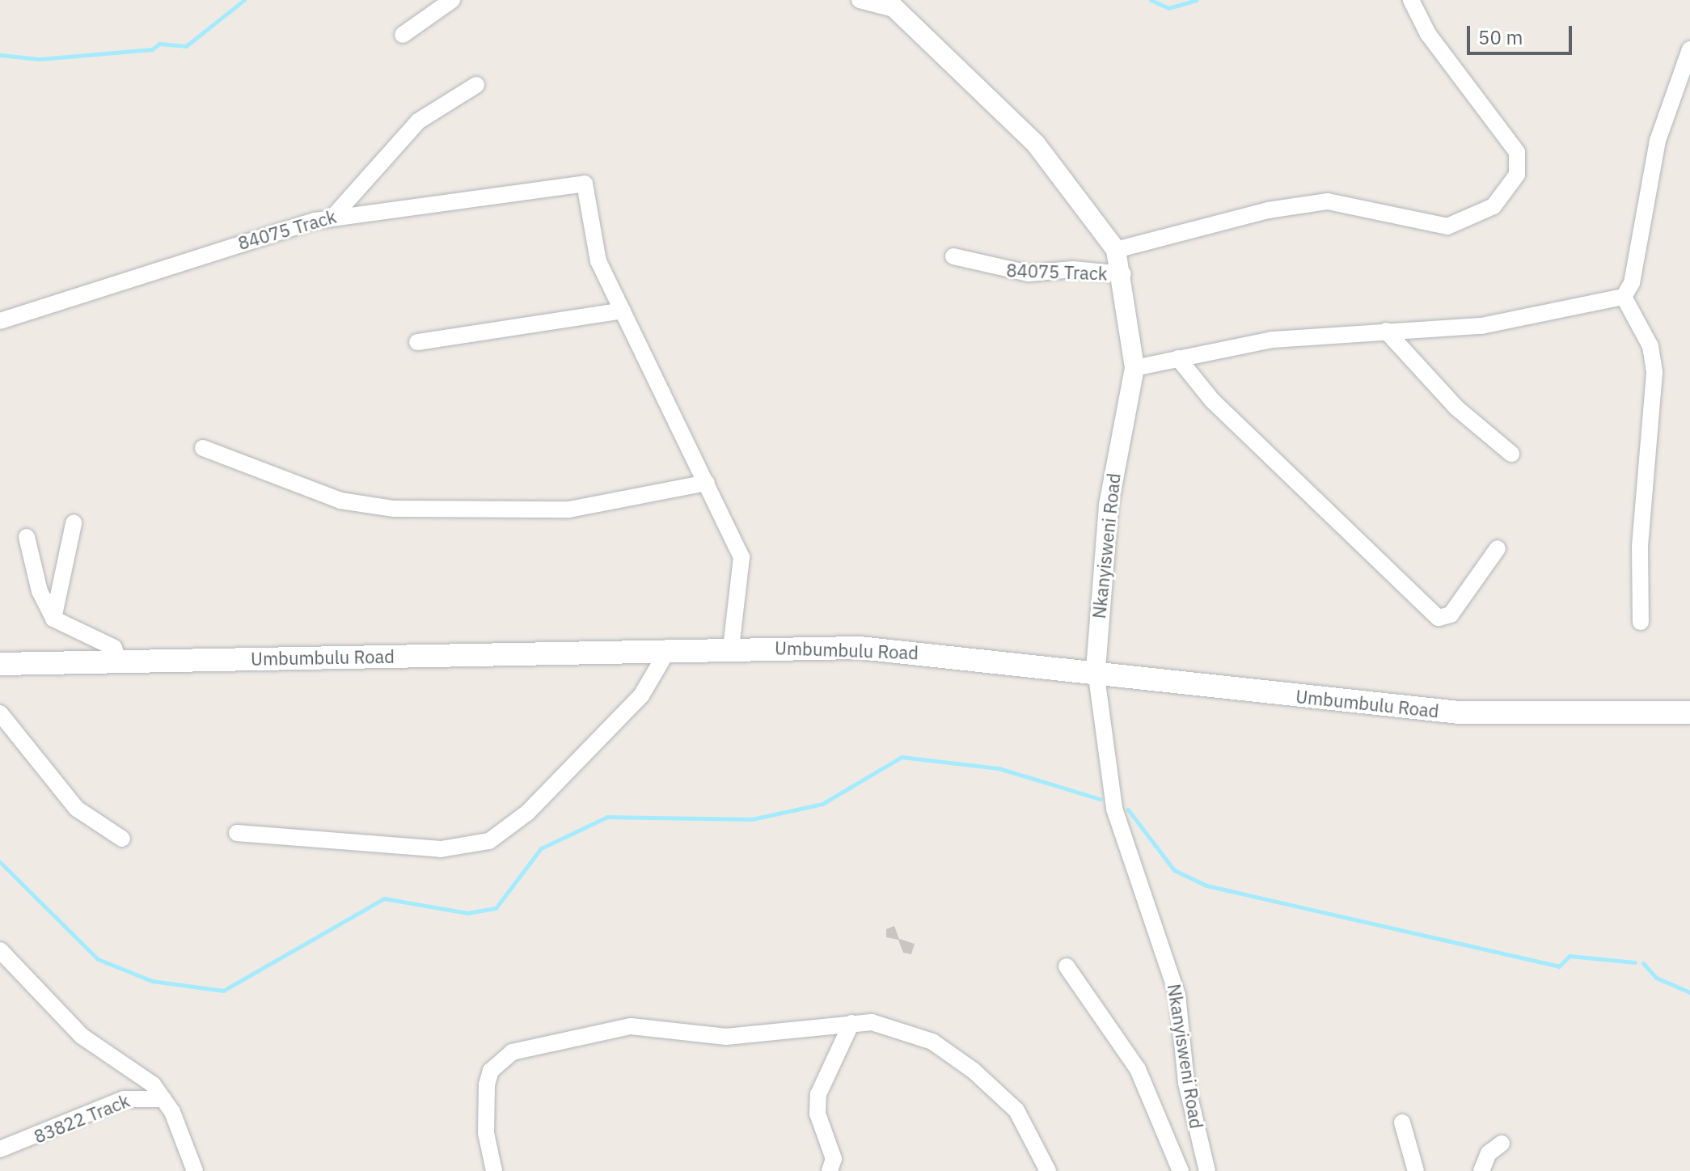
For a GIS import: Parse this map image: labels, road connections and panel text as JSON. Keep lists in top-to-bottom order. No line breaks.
{"streets":{"main road":["Umbumbulu Road"],"street":["84075 Track","Nkanyisweni Road","83822 Track"]},"crossings":[["84075 Track","Nkanyisweni Road"],["Nkanyisweni Road","Umbumbulu Road"]],"scale_bar":"50 m"}
